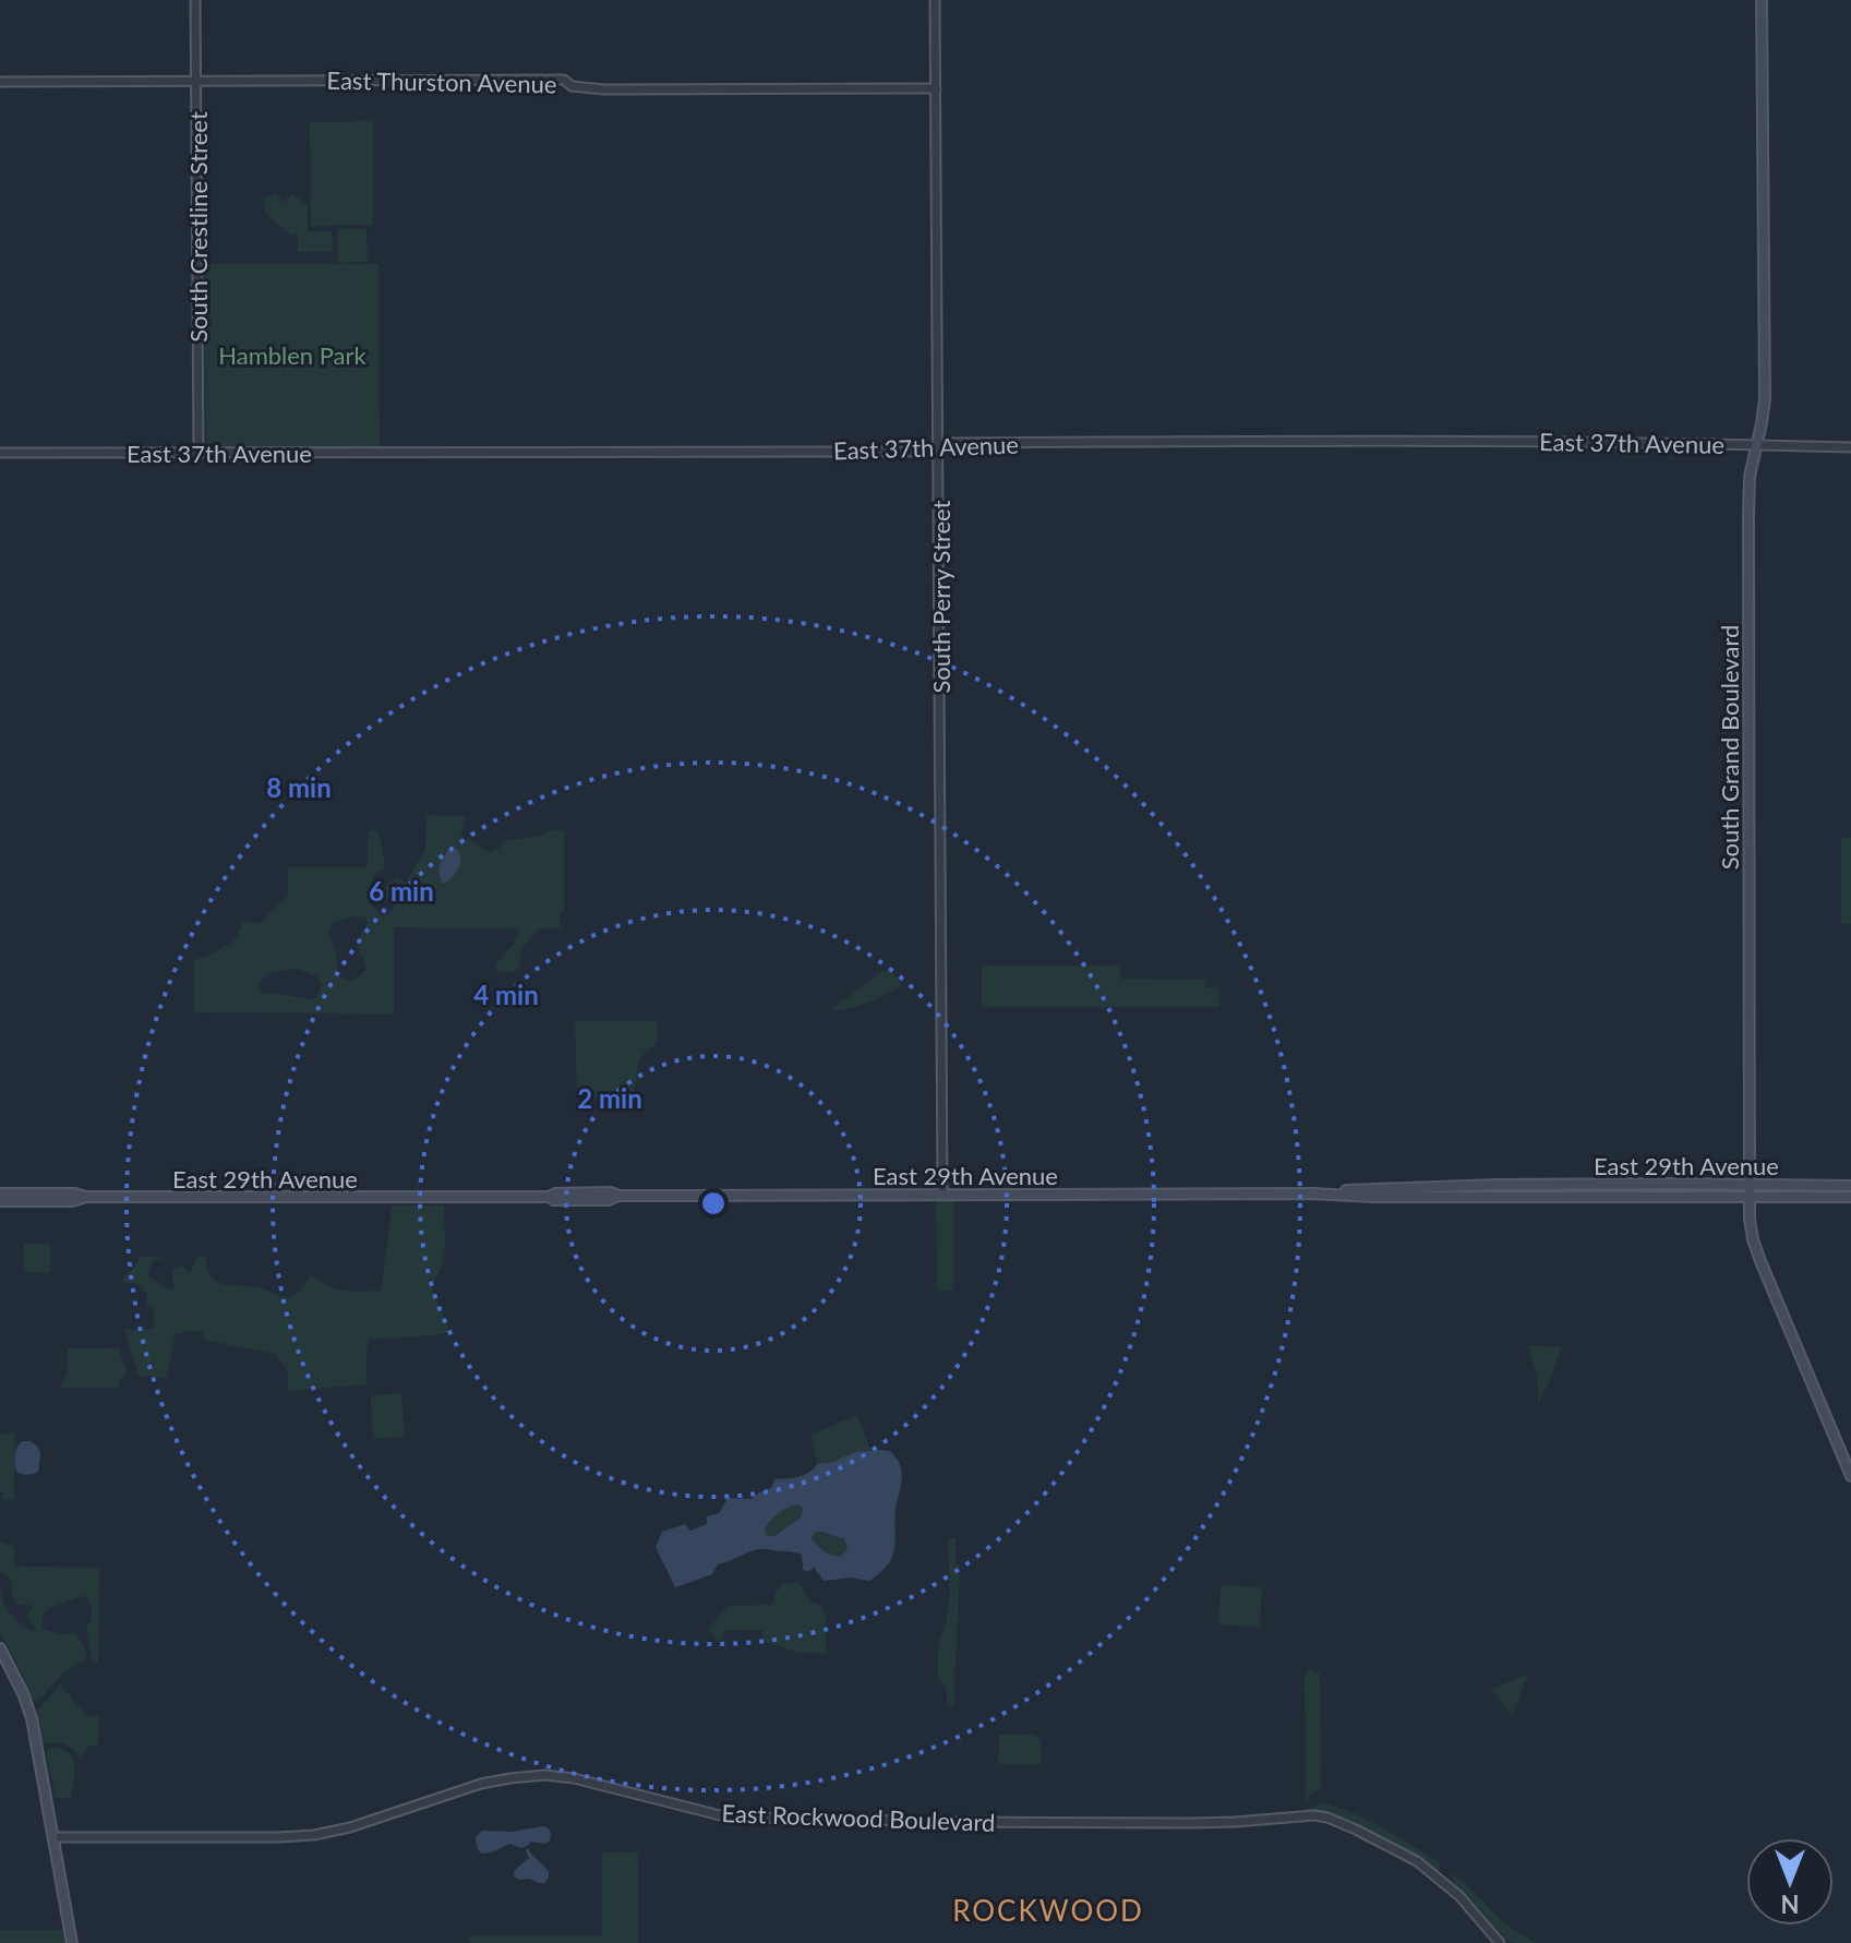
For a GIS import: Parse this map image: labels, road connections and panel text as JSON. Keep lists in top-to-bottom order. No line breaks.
{"streets":{"main road":["South Grand Boulevard","East 29th Avenue"],"street":["East Thurston Avenue","South Crestline Street","East 37th Avenue","South Perry Street","East Rockwood Boulevard"]},"crossings":[["East Thurston Avenue","South Crestline Street"],["East Thurston Avenue","South Perry Street"],["South Crestline Street","East 37th Avenue"],["East 37th Avenue","South Perry Street"],["East 37th Avenue","South Grand Boulevard"],["South Perry Street","East 29th Avenue"],["South Grand Boulevard","East 29th Avenue"]],"districts":["ROCKWOOD"],"parks":["Hamblen Park"],"north":"bottom","rings":["8 min","6 min","4 min","2 min"]}
